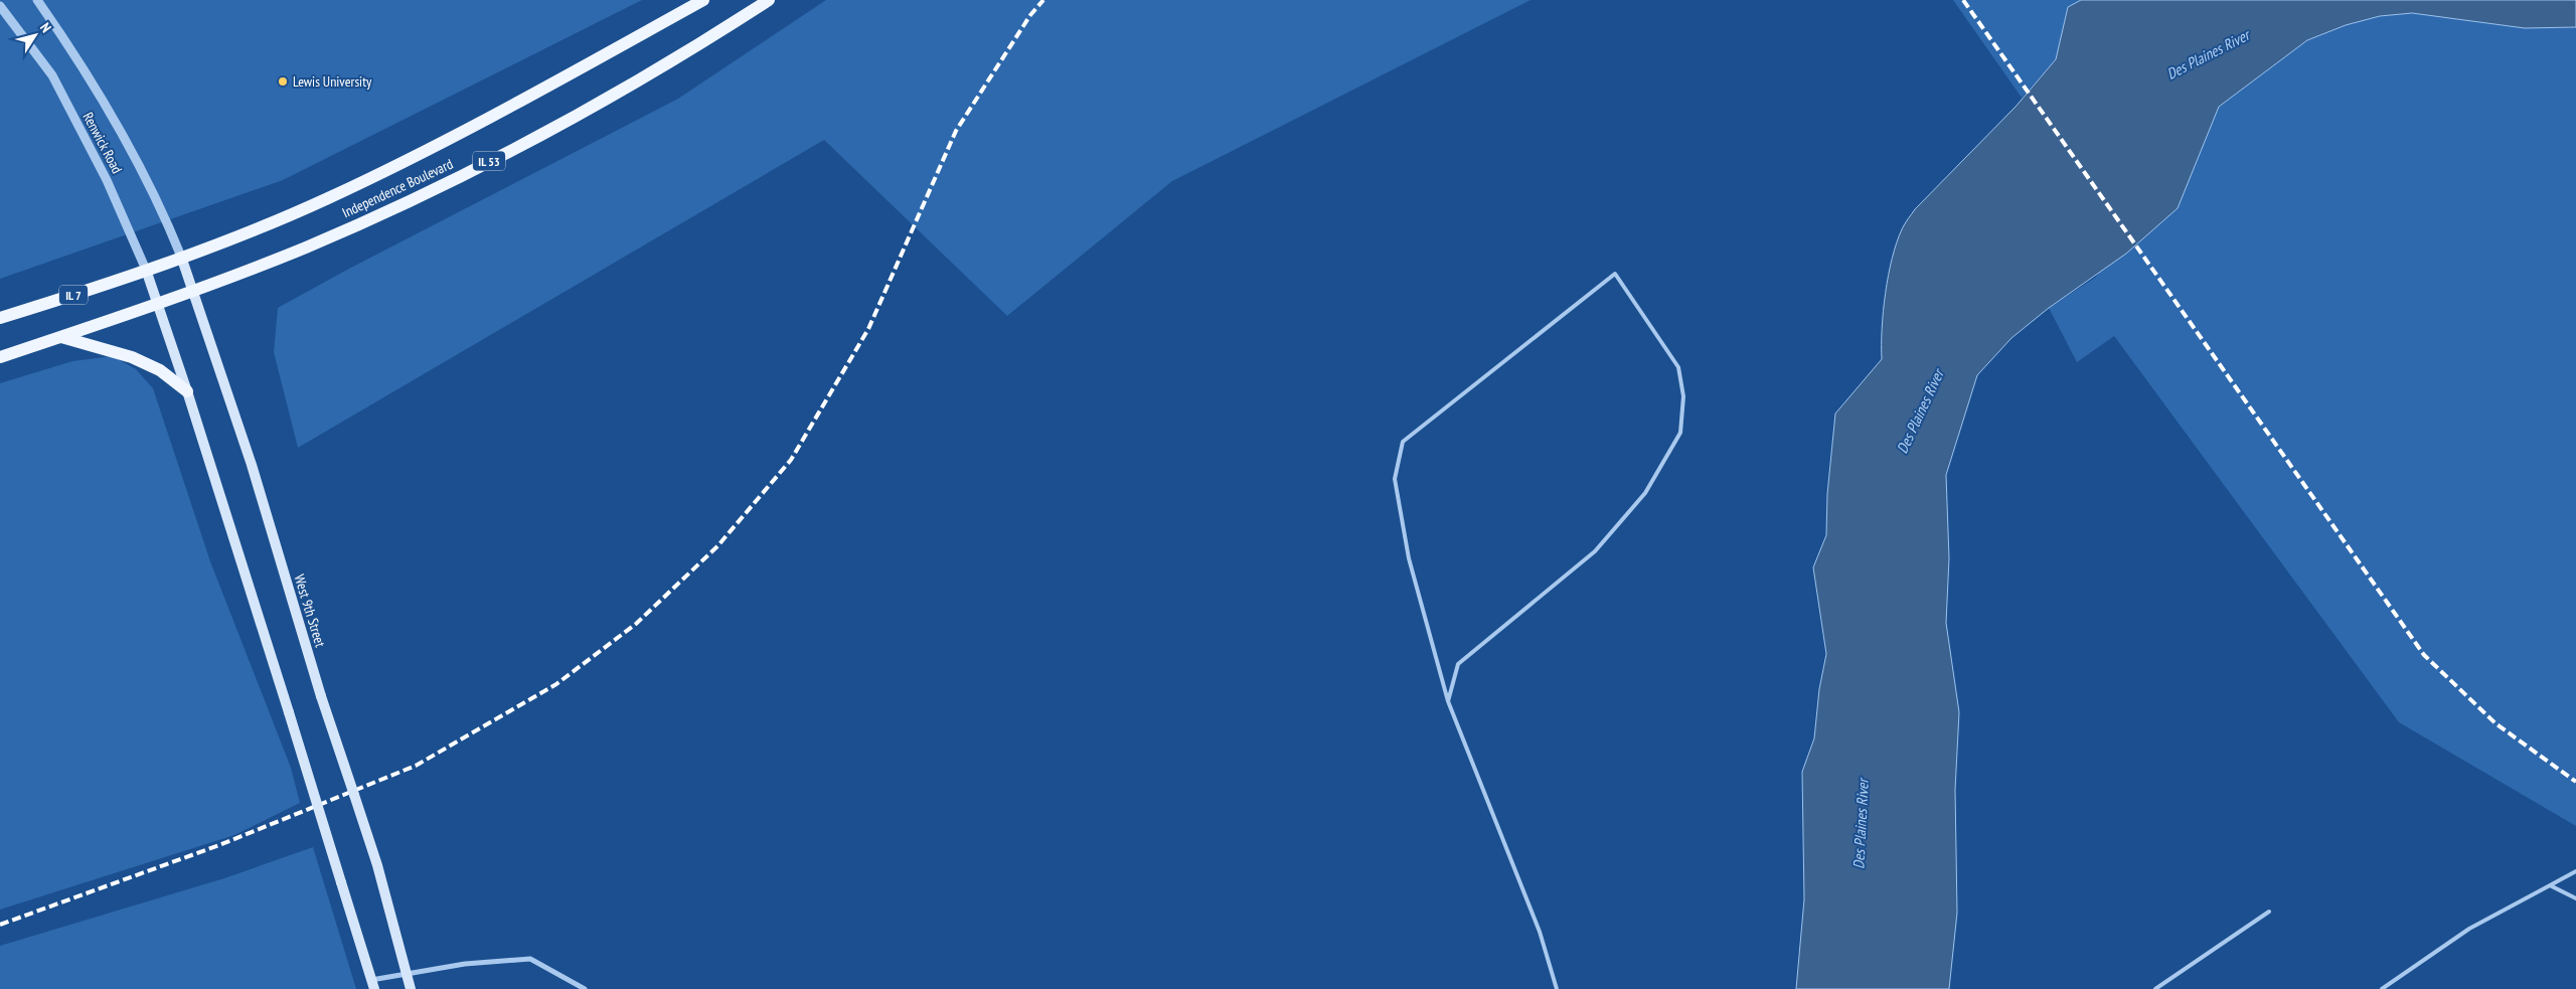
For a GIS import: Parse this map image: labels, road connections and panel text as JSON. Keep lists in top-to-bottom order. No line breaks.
{"streets":{"main road":["Renwick Road","IL 53","Independence Boulevard","IL 7","West 9th Street"]},"crossings":[["Renwick Road","Independence Boulevard"],["Renwick Road","IL 7"],["Renwick Road","West 9th Street"],["Independence Boulevard","IL 7"],["Independence Boulevard","West 9th Street"]],"water":["Des Plaines River"],"places":["Lewis University"],"north":"top right"}
